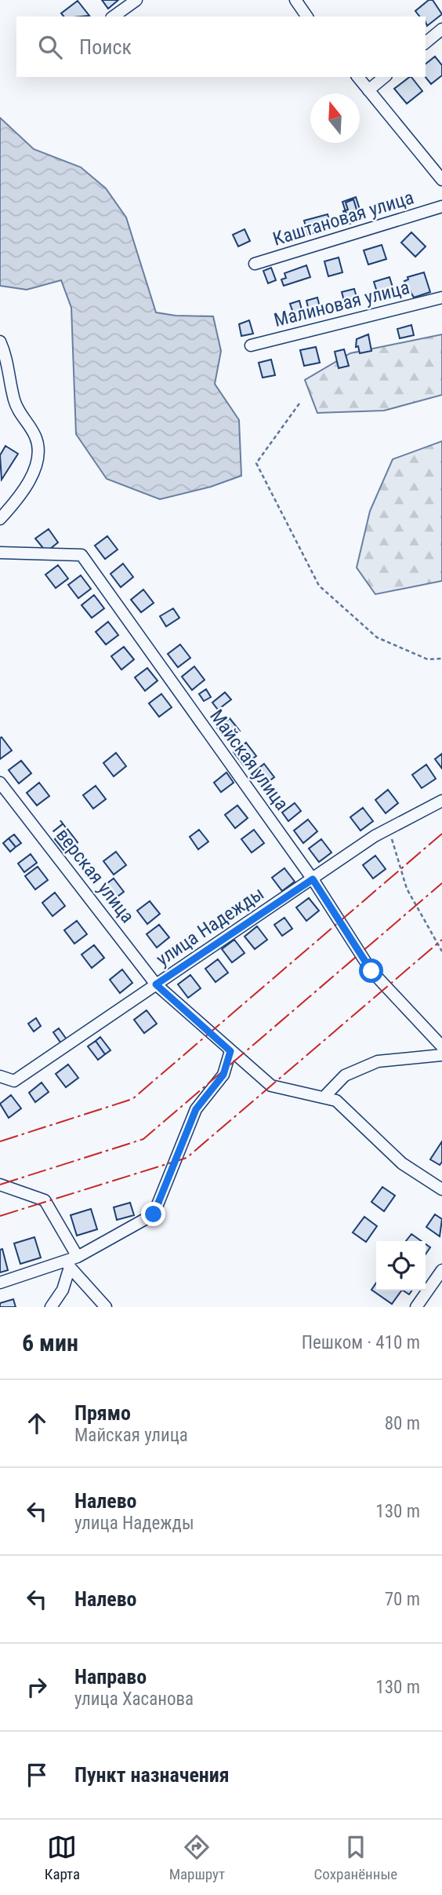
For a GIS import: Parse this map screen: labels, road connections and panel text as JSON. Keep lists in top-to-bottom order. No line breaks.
{"streets":{"street":["Каштановая улица","Малиновая улица","Майская улица","Тверская улица","улица Надежды"]},"crossings":[["Майская улица","улица Надежды"],["Тверская улица","улица Надежды"]],"north":"top","page":{"search":"Поиск","heading":["6 мин","Пешком · 410 m"],"list":[["Прямо","Майская улица","80 m"],["Налево","улица Надежды","130 m"],["Налево","70 m"],["Направо","улица Хасанова","130 m"],"Пункт назначения"],"nav":["Карта","Маршрут","Сохранённые"]}}
